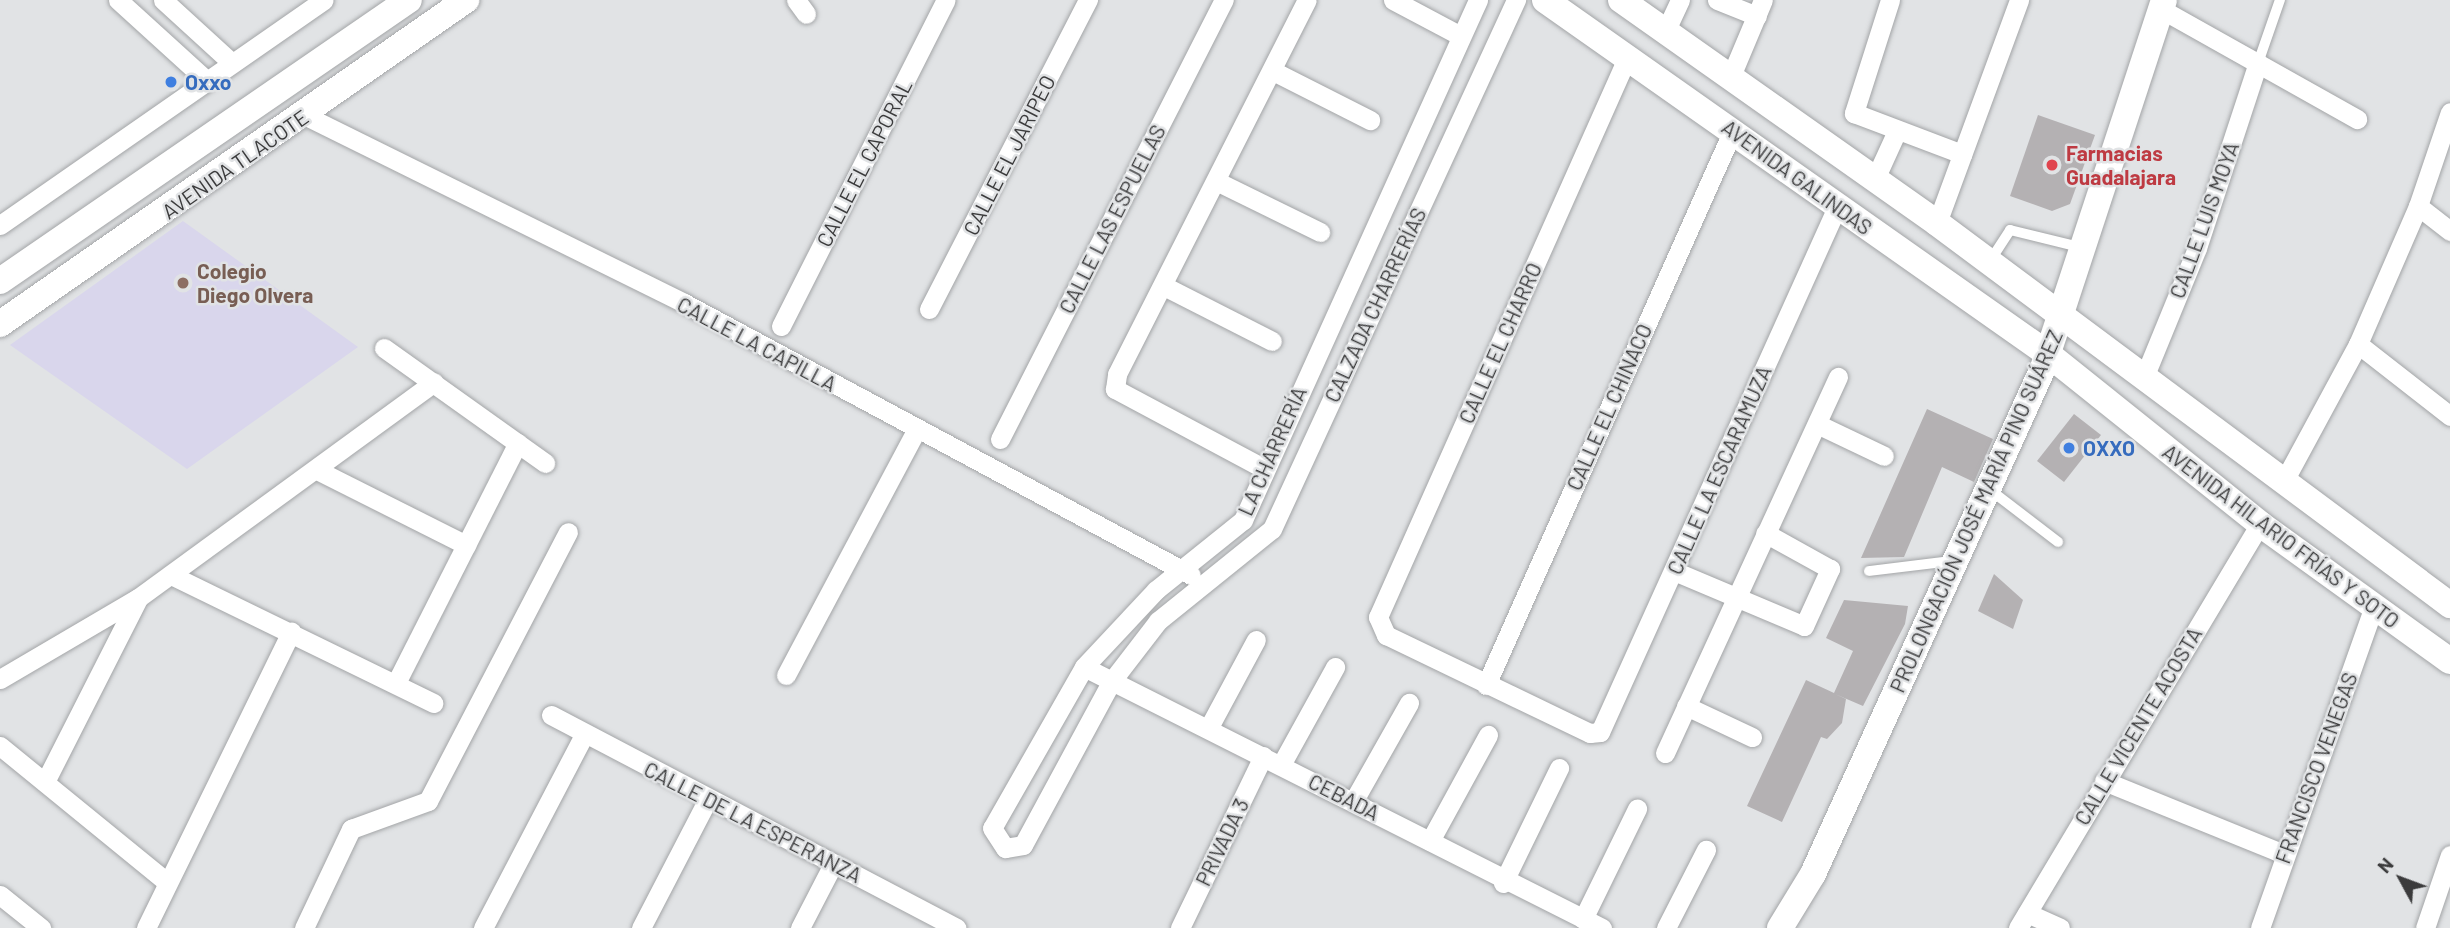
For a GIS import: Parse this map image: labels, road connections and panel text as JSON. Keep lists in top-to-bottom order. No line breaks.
{"streets":{"street":["CALLE EL JARIPEO","CALLE EL CAPORAL","AVENIDA TLACOTE","AVENIDA GALINDAS","CALLE LAS ESPUELAS","CALLE LUIS MOYA","CALZADA CHARRERÍAS","CALLE EL CHARRO","CALLE LA CAPILLA","CALLE EL CHINACO","LA CHARRERÍA","CALLE LA ESCARAMUZA","PROLONGACIÓN JOSÉ MARÍA PINO SUÁREZ","AVENIDA HILARIO FRÍAS Y SOTO","CALLE VICENTE ACOSTA","FRANCISCO VENEGAS","CEBADA","CALLE DE LA ESPERANZA","PRIVADA 3"]},"crossings":[["AVENIDA TLACOTE","CALLE LA CAPILLA"],["AVENIDA GALINDAS","CALLE EL CHARRO"],["AVENIDA GALINDAS","CALLE EL CHINACO"],["AVENIDA GALINDAS","CALLE LA ESCARAMUZA"],["AVENIDA GALINDAS","PROLONGACIÓN JOSÉ MARÍA PINO SUÁREZ"],["AVENIDA GALINDAS","AVENIDA HILARIO FRÍAS Y SOTO"],["CALZADA CHARRERÍAS","CALLE LA CAPILLA"],["CALZADA CHARRERÍAS","LA CHARRERÍA"],["CALZADA CHARRERÍAS","CEBADA"],["CALLE EL CHARRO","CALLE EL CHINACO"],["CALLE EL CHARRO","CALLE LA ESCARAMUZA"],["CALLE LA CAPILLA","LA CHARRERÍA"],["CALLE EL CHINACO","CALLE LA ESCARAMUZA"],["LA CHARRERÍA","CEBADA"],["PROLONGACIÓN JOSÉ MARÍA PINO SUÁREZ","AVENIDA HILARIO FRÍAS Y SOTO"],["AVENIDA HILARIO FRÍAS Y SOTO","CALLE VICENTE ACOSTA"],["AVENIDA HILARIO FRÍAS Y SOTO","FRANCISCO VENEGAS"],["CEBADA","PRIVADA 3"]],"places":["Oxxo","Farmacias Guadalajara","Colegio Diego Olvera","OXXO"],"north":"top left"}
